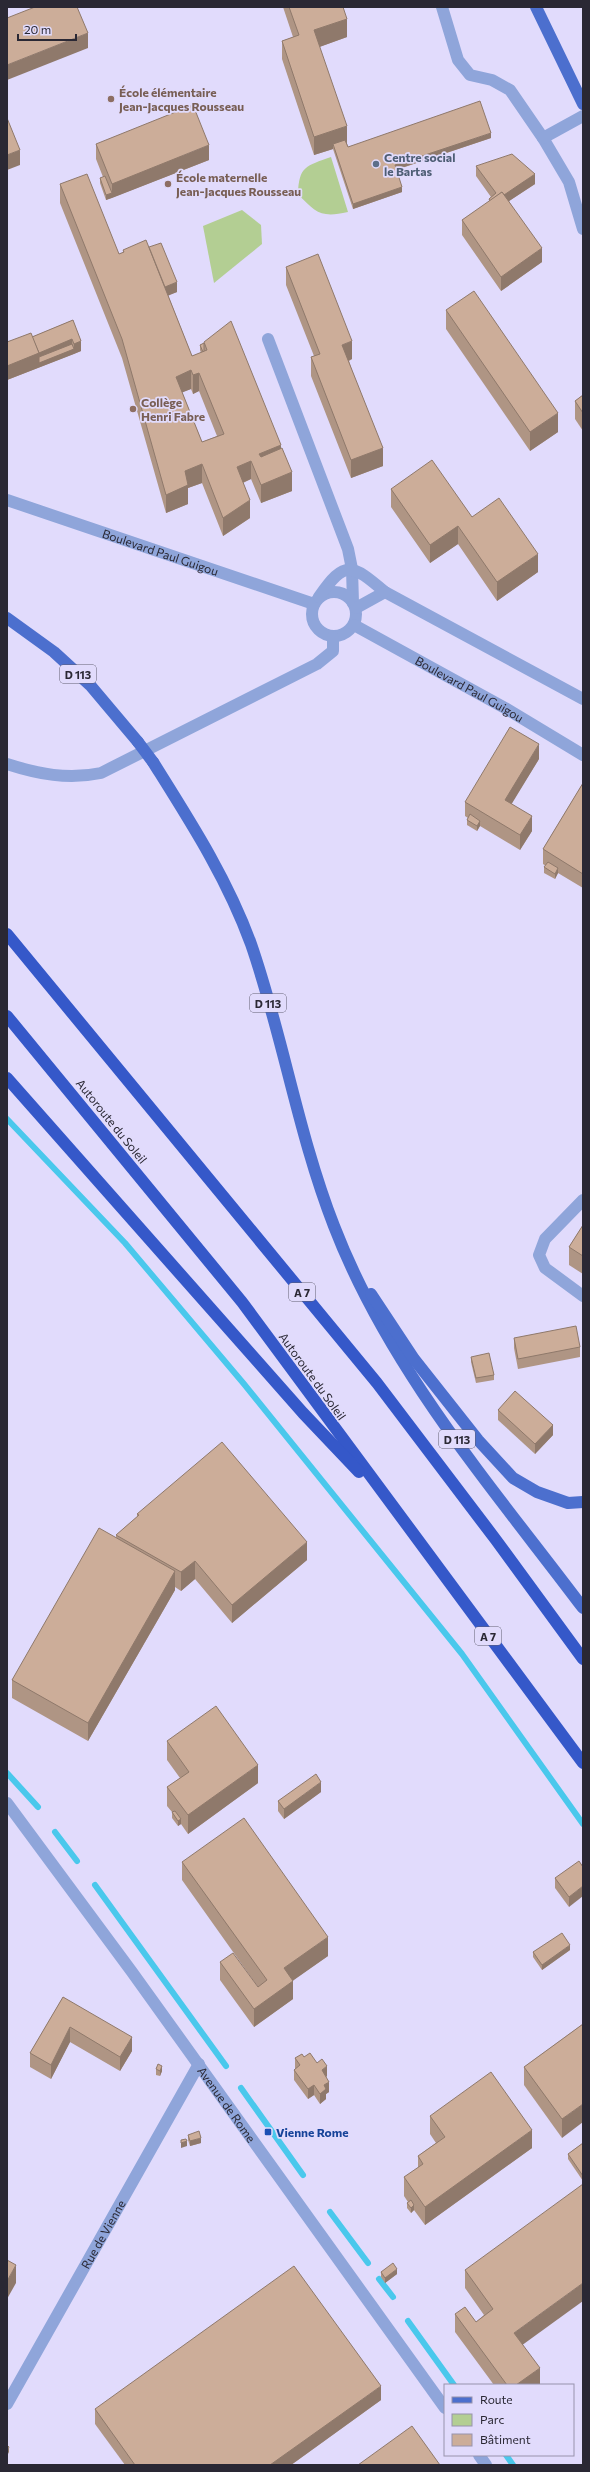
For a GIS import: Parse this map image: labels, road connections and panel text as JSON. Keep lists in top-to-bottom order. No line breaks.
{"streets":{"highway":["Autoroute du Soleil","A 7"],"main road":["D 113"],"street":["Boulevard Paul Guigou","Avenue de Rome","Rue de Vienne"]},"crossings":[["Avenue de Rome","Rue de Vienne"]],"places":{"other":["École élémentaire Jean-Jacques Rousseau","Centre social le Bartas","École maternelle Jean-Jacques Rousseau","Collège Henri Fabre"],"transit":["Vienne Rome"]},"legend":["Route","Parc","Bâtiment"],"scale_bar":"20 m"}
